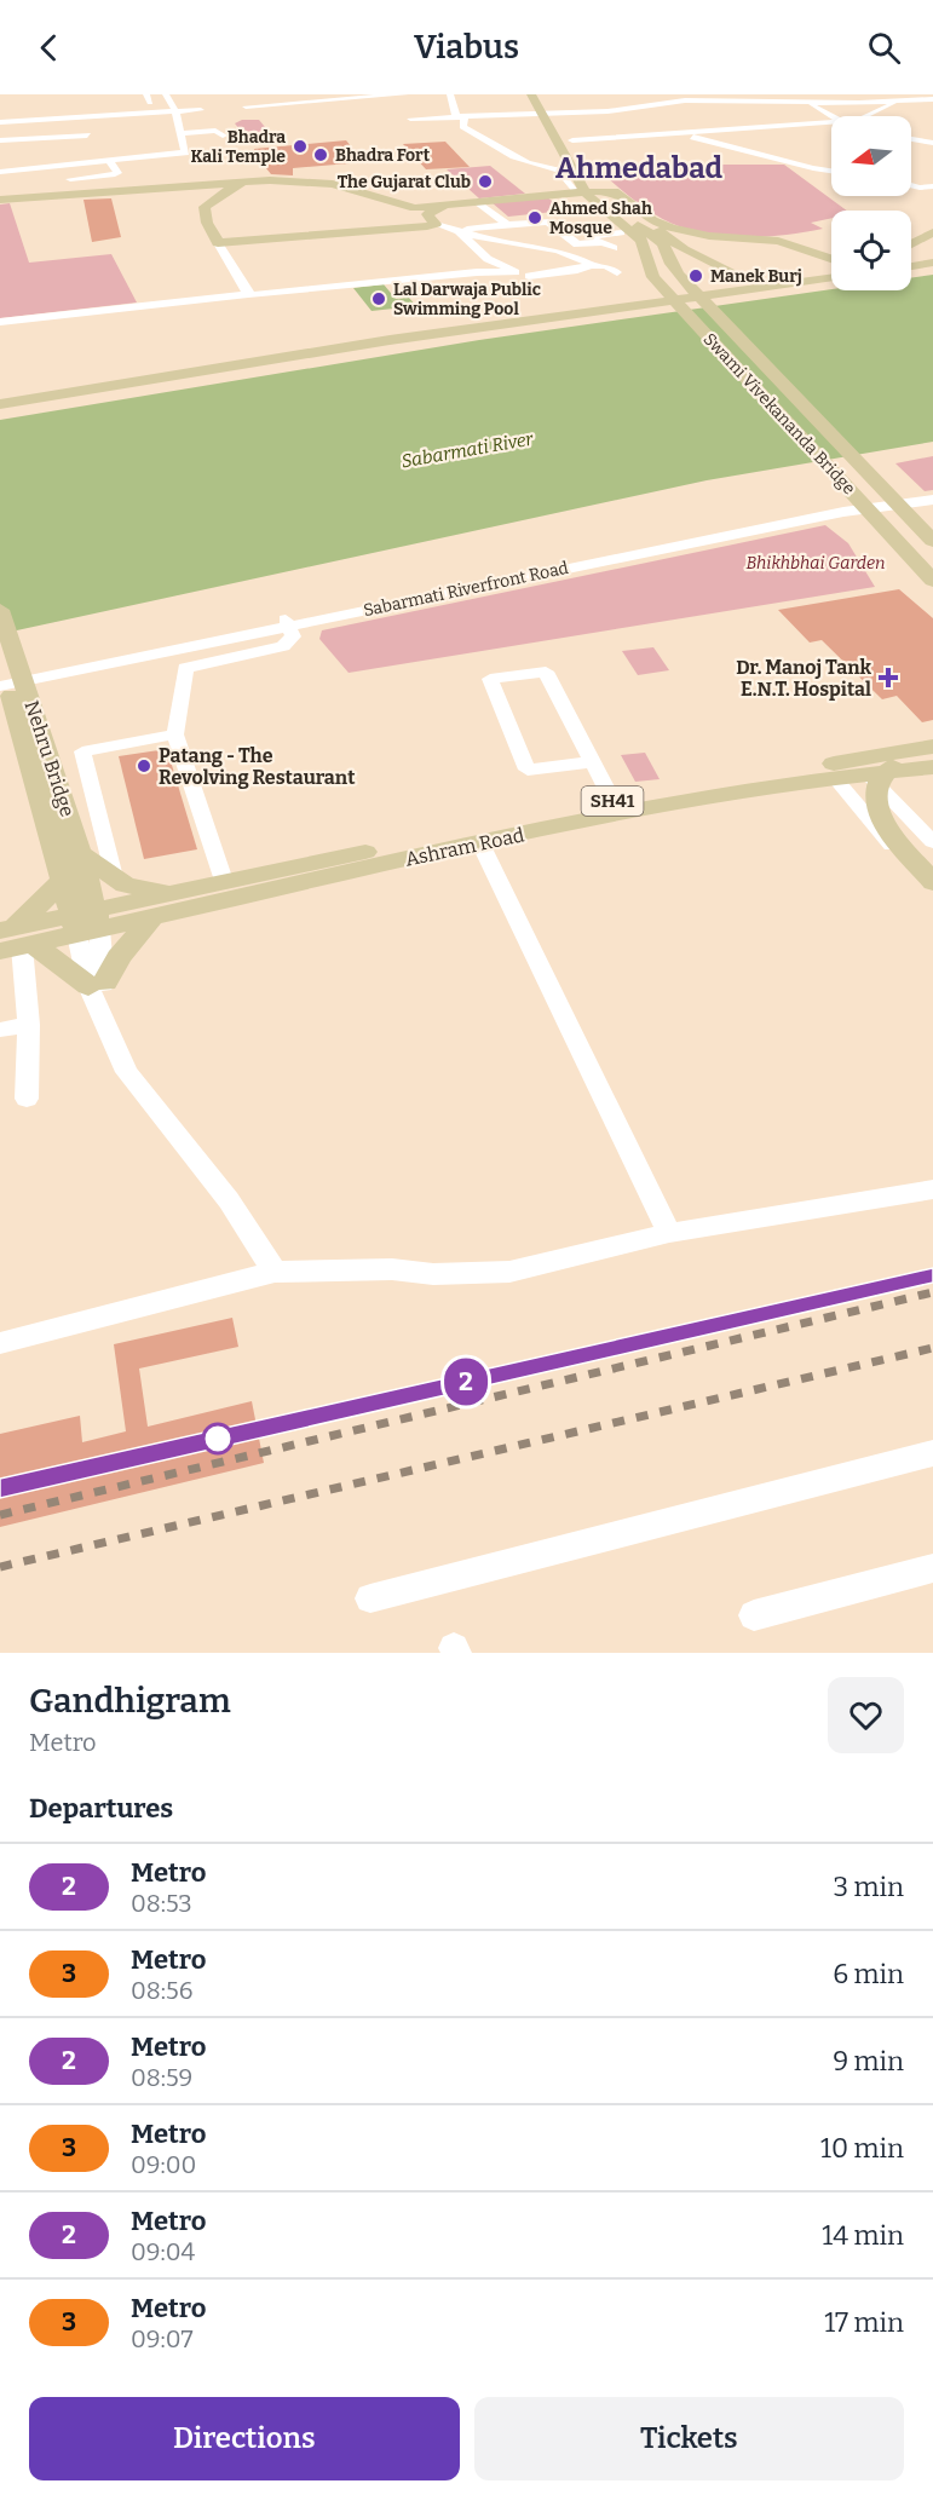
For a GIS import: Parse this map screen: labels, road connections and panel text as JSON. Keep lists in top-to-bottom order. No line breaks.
{"streets":{"main road":["Swami Vivekananda Bridge","Nehru Bridge","SH41","Ashram Road"],"street":["Sabarmati Riverfront Road"]},"crossings":[["Nehru Bridge","Ashram Road"]],"districts":["Ahmedabad"],"water":["Sabarmati River"],"parks":["Bhikhbhai Garden"],"places":{"other":["Bhadra Kali Temple","Bhadra Fort","The Gujarat Club","Ahmed Shah Mosque","Manek Burj","Lal Darwaja Public Swimming Pool","Patang - The Revolving Restaurant"],"health":["Dr. Manoj Tank E.N.T. Hospital"]},"lines":["metro line 2"],"north":"left","page":{"header":"Viabus","on_map":"2","heading":[["Gandhigram","Metro"],"Departures"],"list":[{"mark":"2","name":"Metro","note":"08:53","value":"3 min"},{"mark":"3","name":"Metro","note":"08:56","value":"6 min"},{"mark":"2","name":"Metro","note":"08:59","value":"9 min"},{"mark":"3","name":"Metro","note":"09:00","value":"10 min"},{"mark":"2","name":"Metro","note":"09:04","value":"14 min"},{"mark":"3","name":"Metro","note":"09:07","value":"17 min"}],"buttons":["Directions","Tickets"]}}
